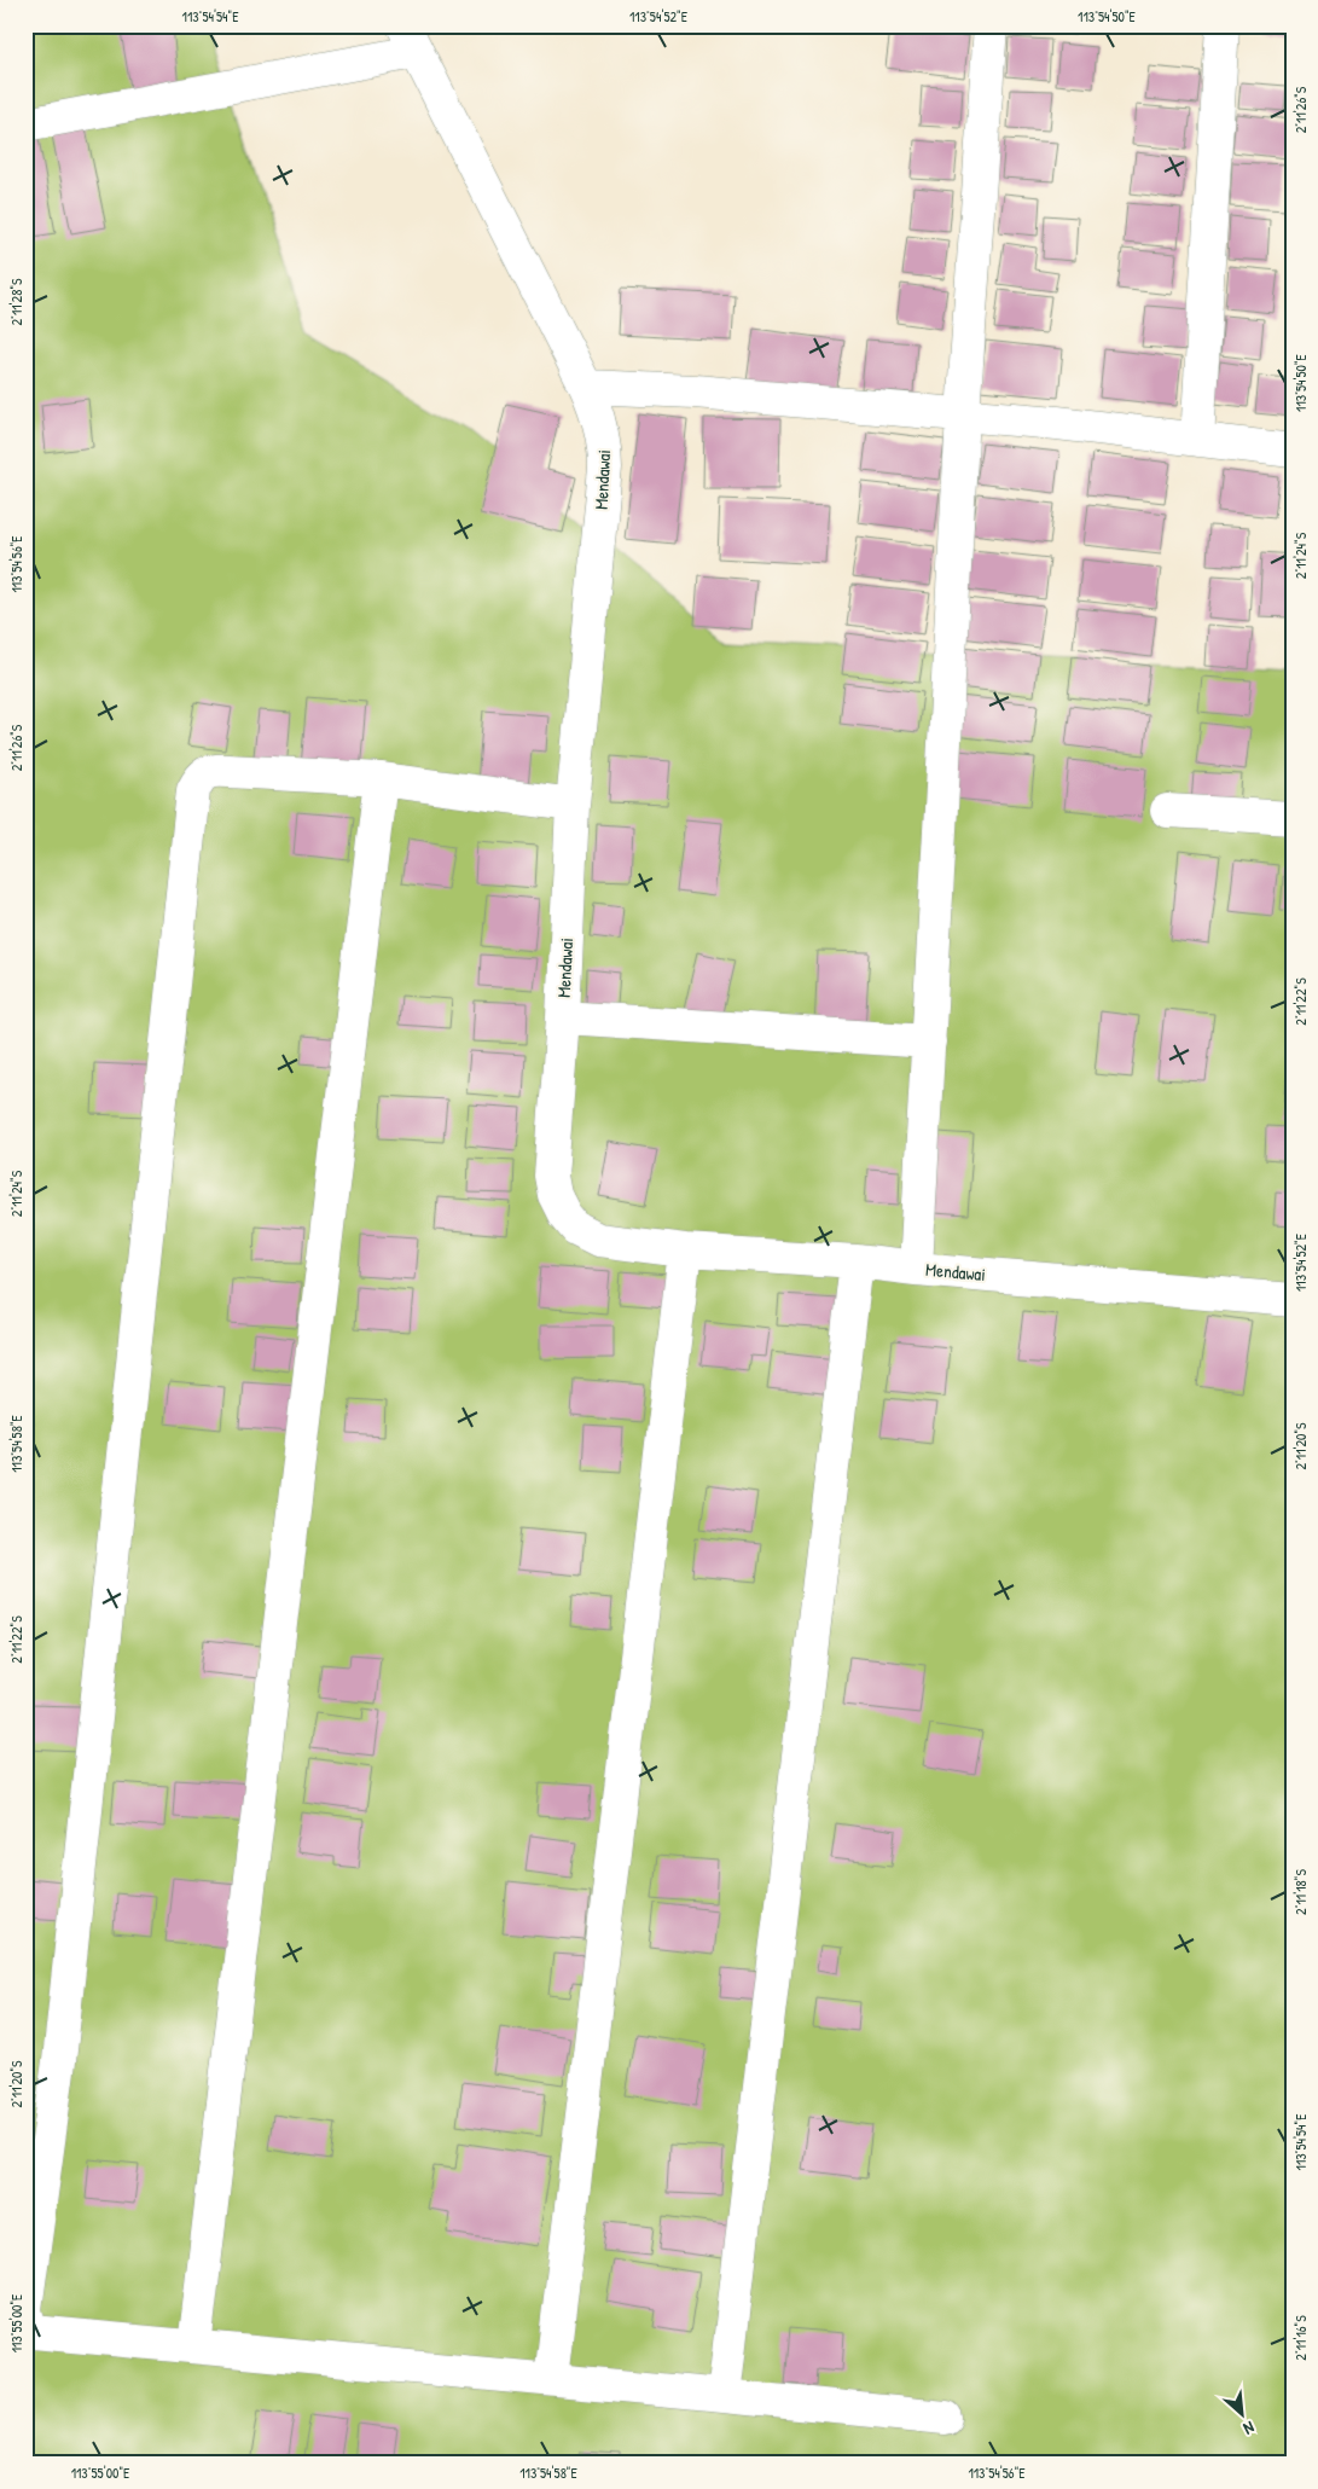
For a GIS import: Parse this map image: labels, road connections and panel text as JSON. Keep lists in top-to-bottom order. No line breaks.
{"streets":{"street":["Mendawai"]},"north":"bottom right","coordinates":["113°54'54\"E","113°54'52\"E","113°54'50\"E","2°11'26\"S","2°11'28\"S","2°11'24\"S","113°54'56\"E","2°11'22\"S","113°54'58\"E","2°11'20\"S","2°11'18\"S","113°55'00\"E","2°11'16\"S"]}
